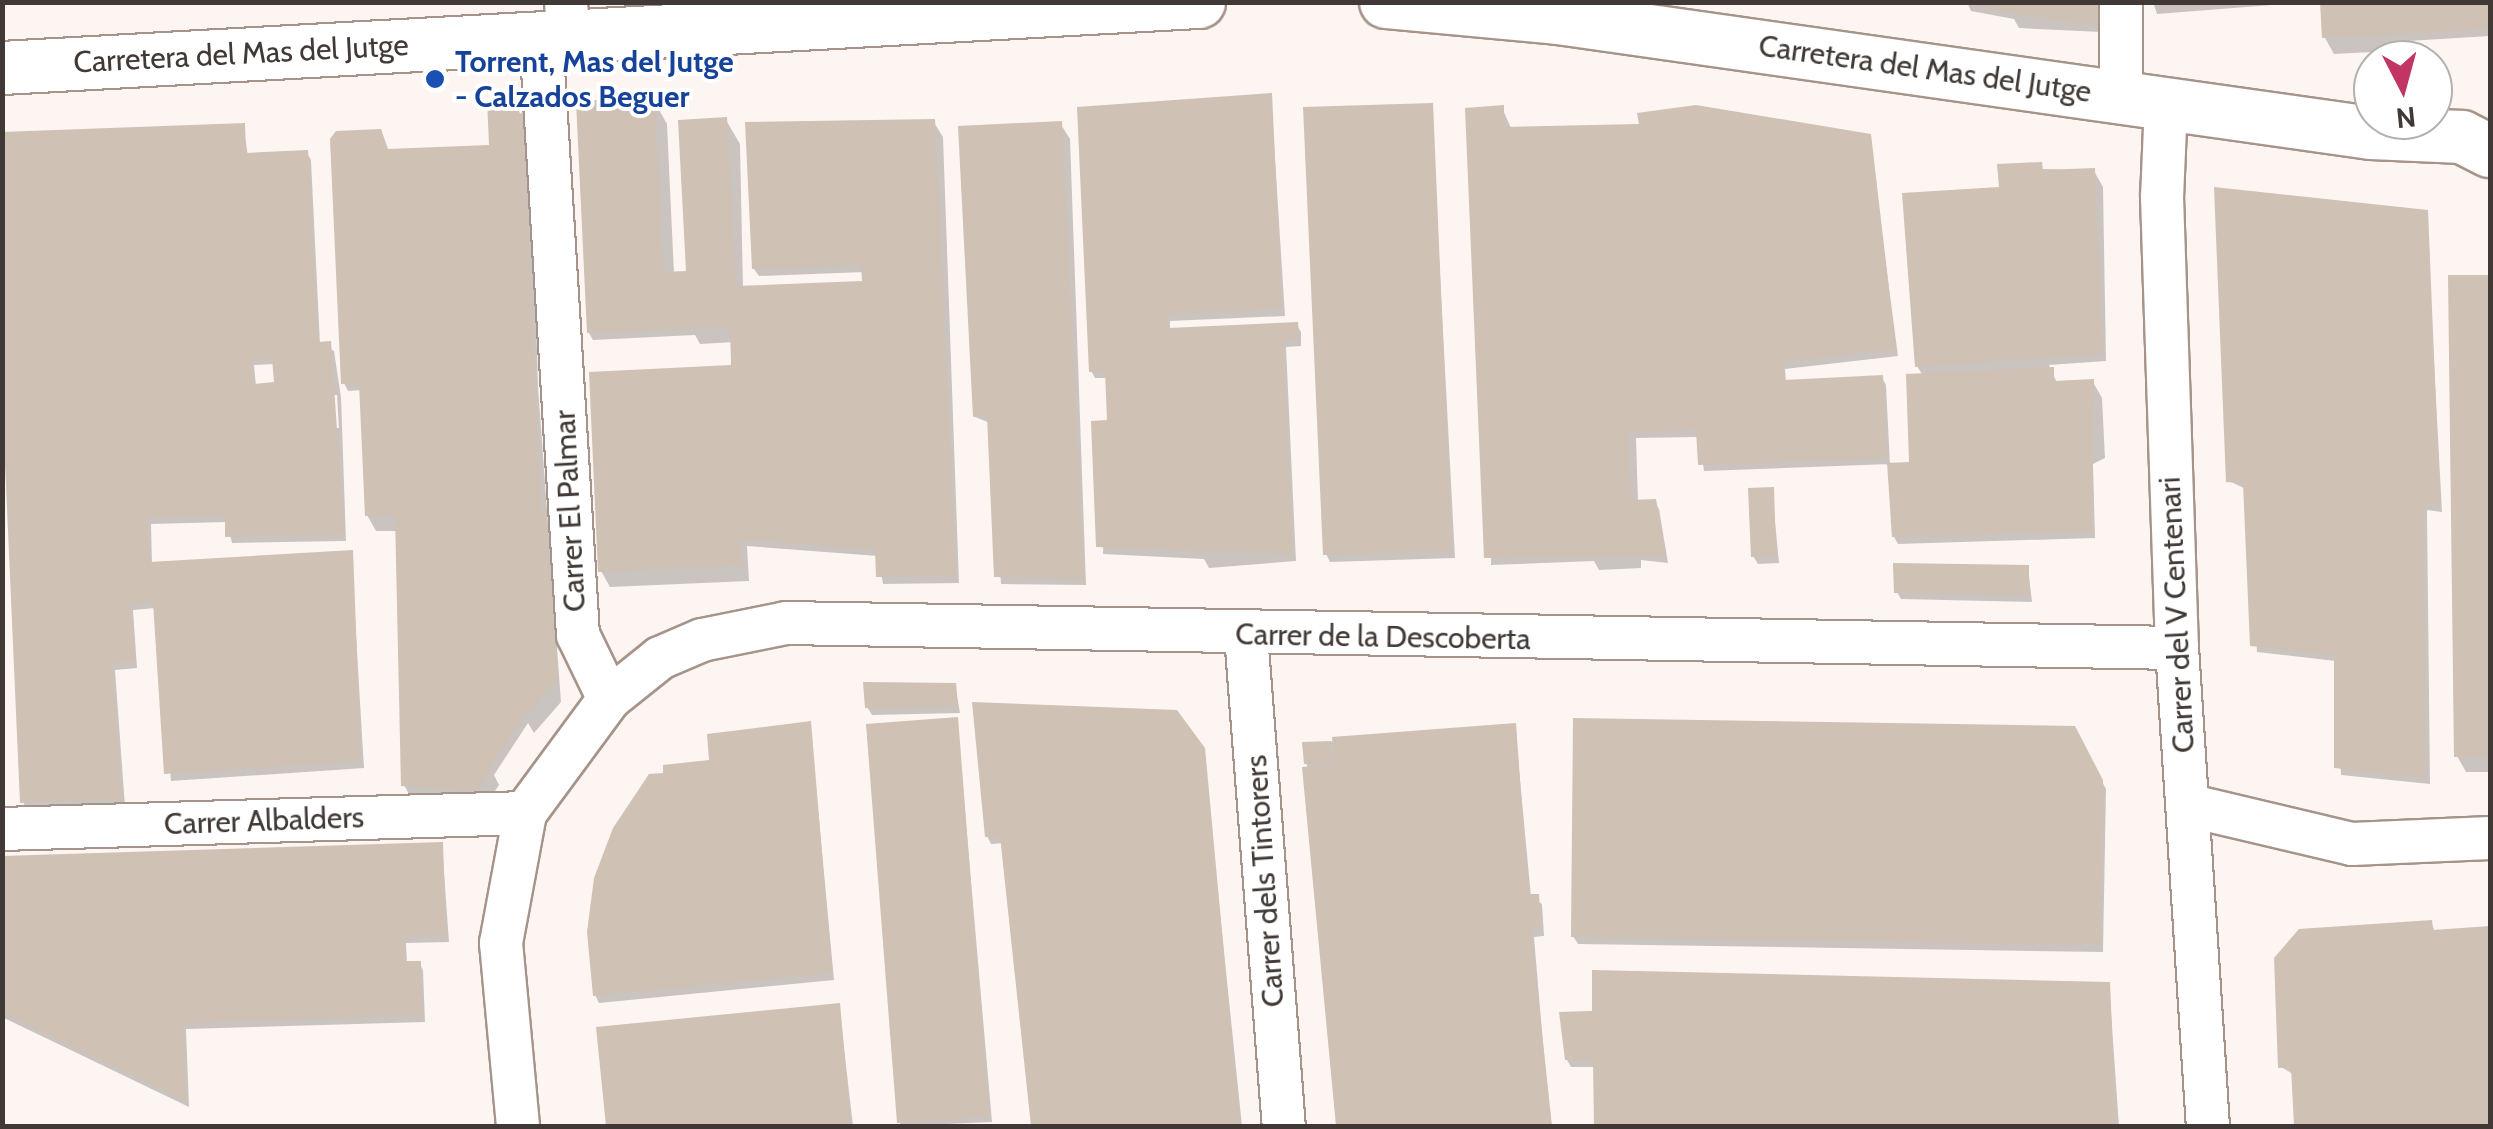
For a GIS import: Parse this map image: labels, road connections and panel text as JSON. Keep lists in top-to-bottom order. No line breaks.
{"streets":{"street":["Carretera del Mas del Jutge","Carrer El Palmar","Carrer del V Centenari","Carrer de la Descoberta","Carrer Albalders","Carrer dels Tintorers"]},"crossings":[["Carretera del Mas del Jutge","Carrer El Palmar"],["Carretera del Mas del Jutge","Carrer del V Centenari"],["Carrer El Palmar","Carrer de la Descoberta"],["Carrer del V Centenari","Carrer de la Descoberta"],["Carrer de la Descoberta","Carrer dels Tintorers"]],"places":["Torrent, Mas del Jutge - Calzados Beguer"],"north":"bottom"}
